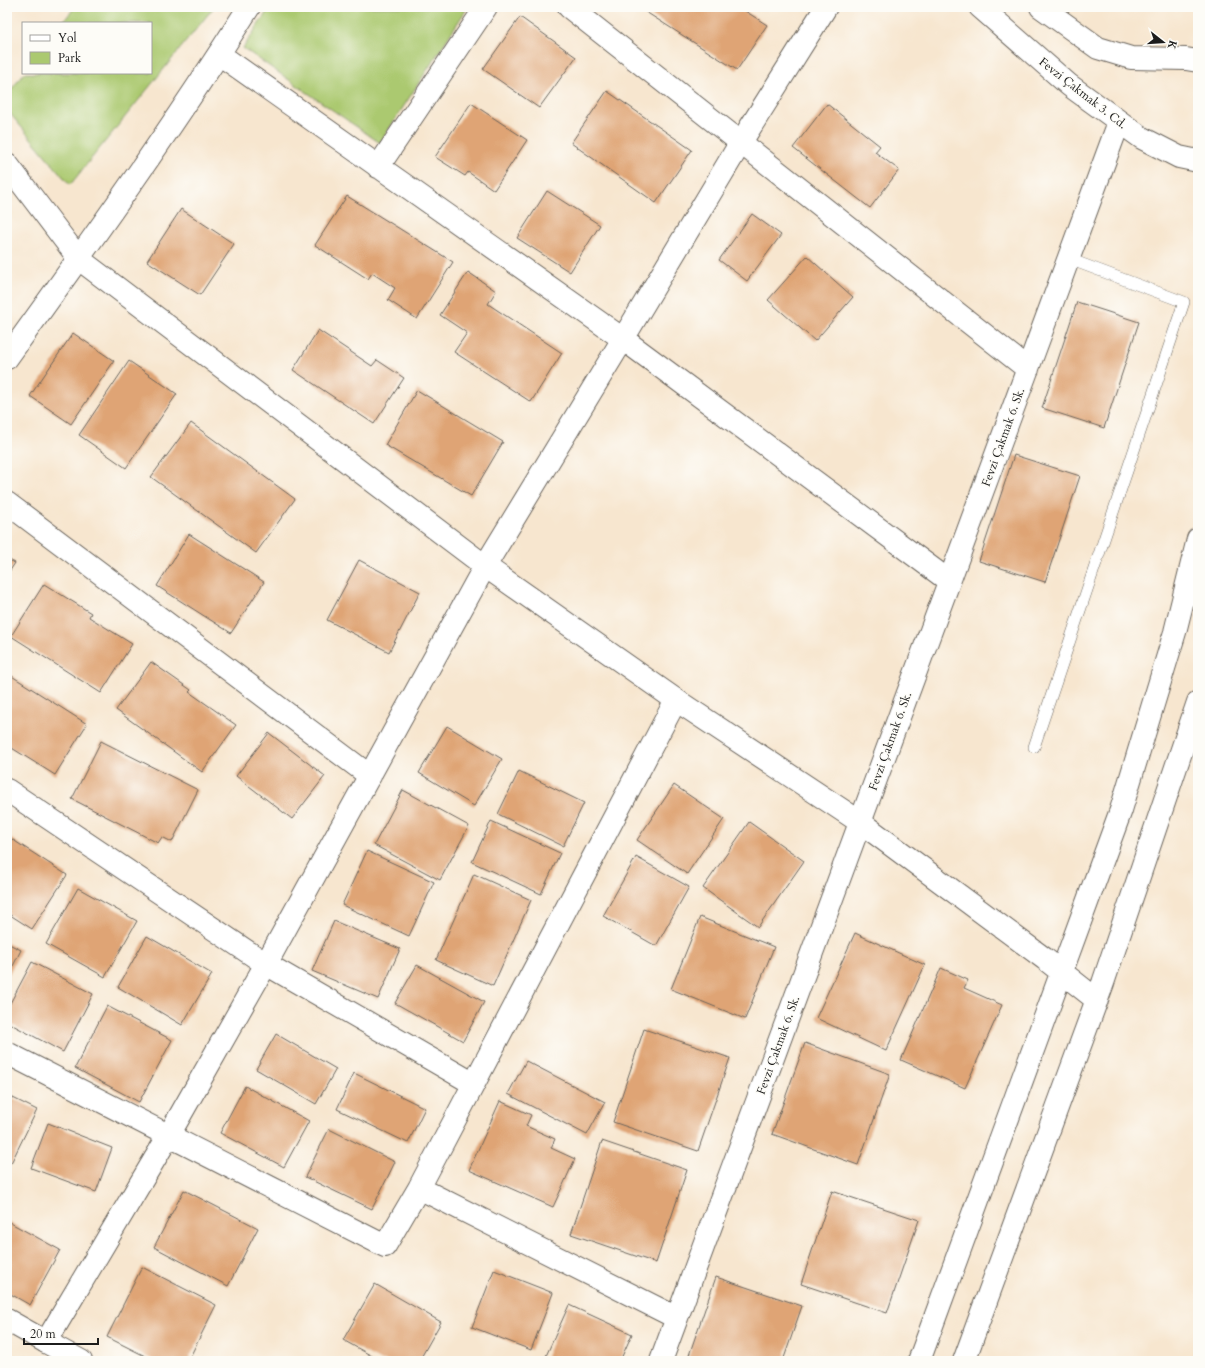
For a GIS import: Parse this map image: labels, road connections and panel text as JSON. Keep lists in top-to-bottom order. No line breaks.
{"streets":{"street":["Fevzi Çakmak 3. Cd.","Fevzi Çakmak 6. Sk."]},"crossings":[["Fevzi Çakmak 3. Cd.","Fevzi Çakmak 6. Sk."]],"legend":["Yol","Park"],"scale_bar":"20 m","north":"right"}
